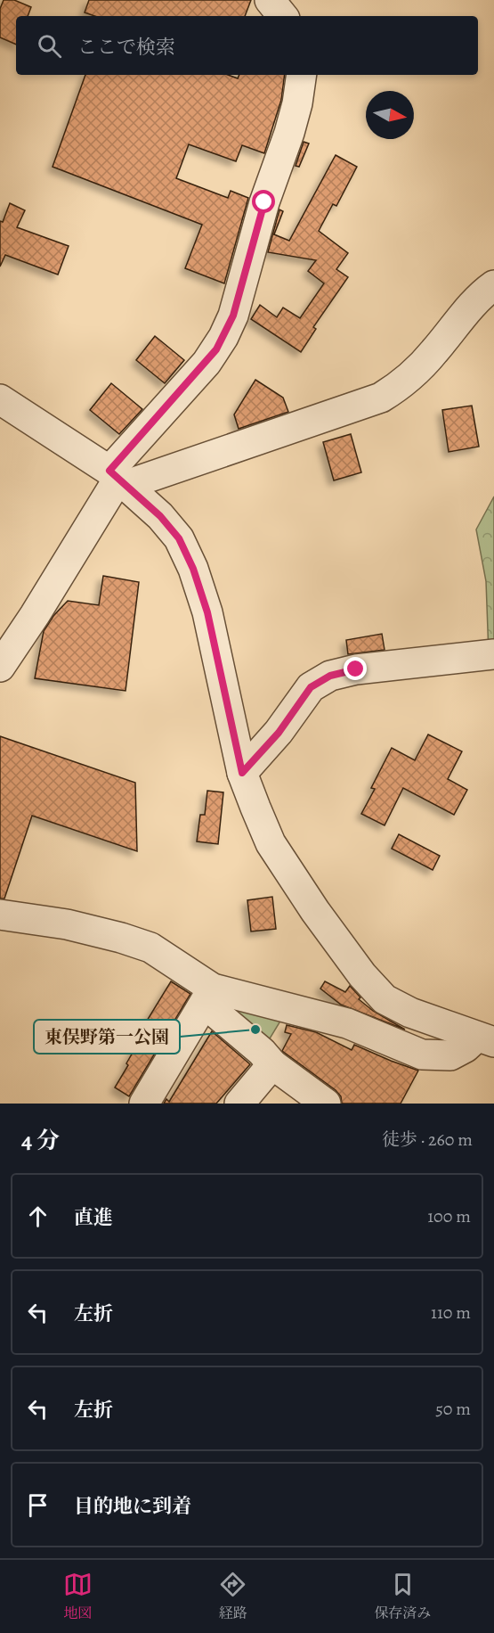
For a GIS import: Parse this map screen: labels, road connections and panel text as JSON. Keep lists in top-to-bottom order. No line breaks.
{"places":["東俣野第一公園"],"north":"right","page":{"search":"ここで検索","heading":["4 分","徒歩 · 260 m"],"list":[["直進","100 m"],["左折","110 m"],["左折","50 m"],"目的地に到着"],"nav":["地図","経路","保存済み"]}}
